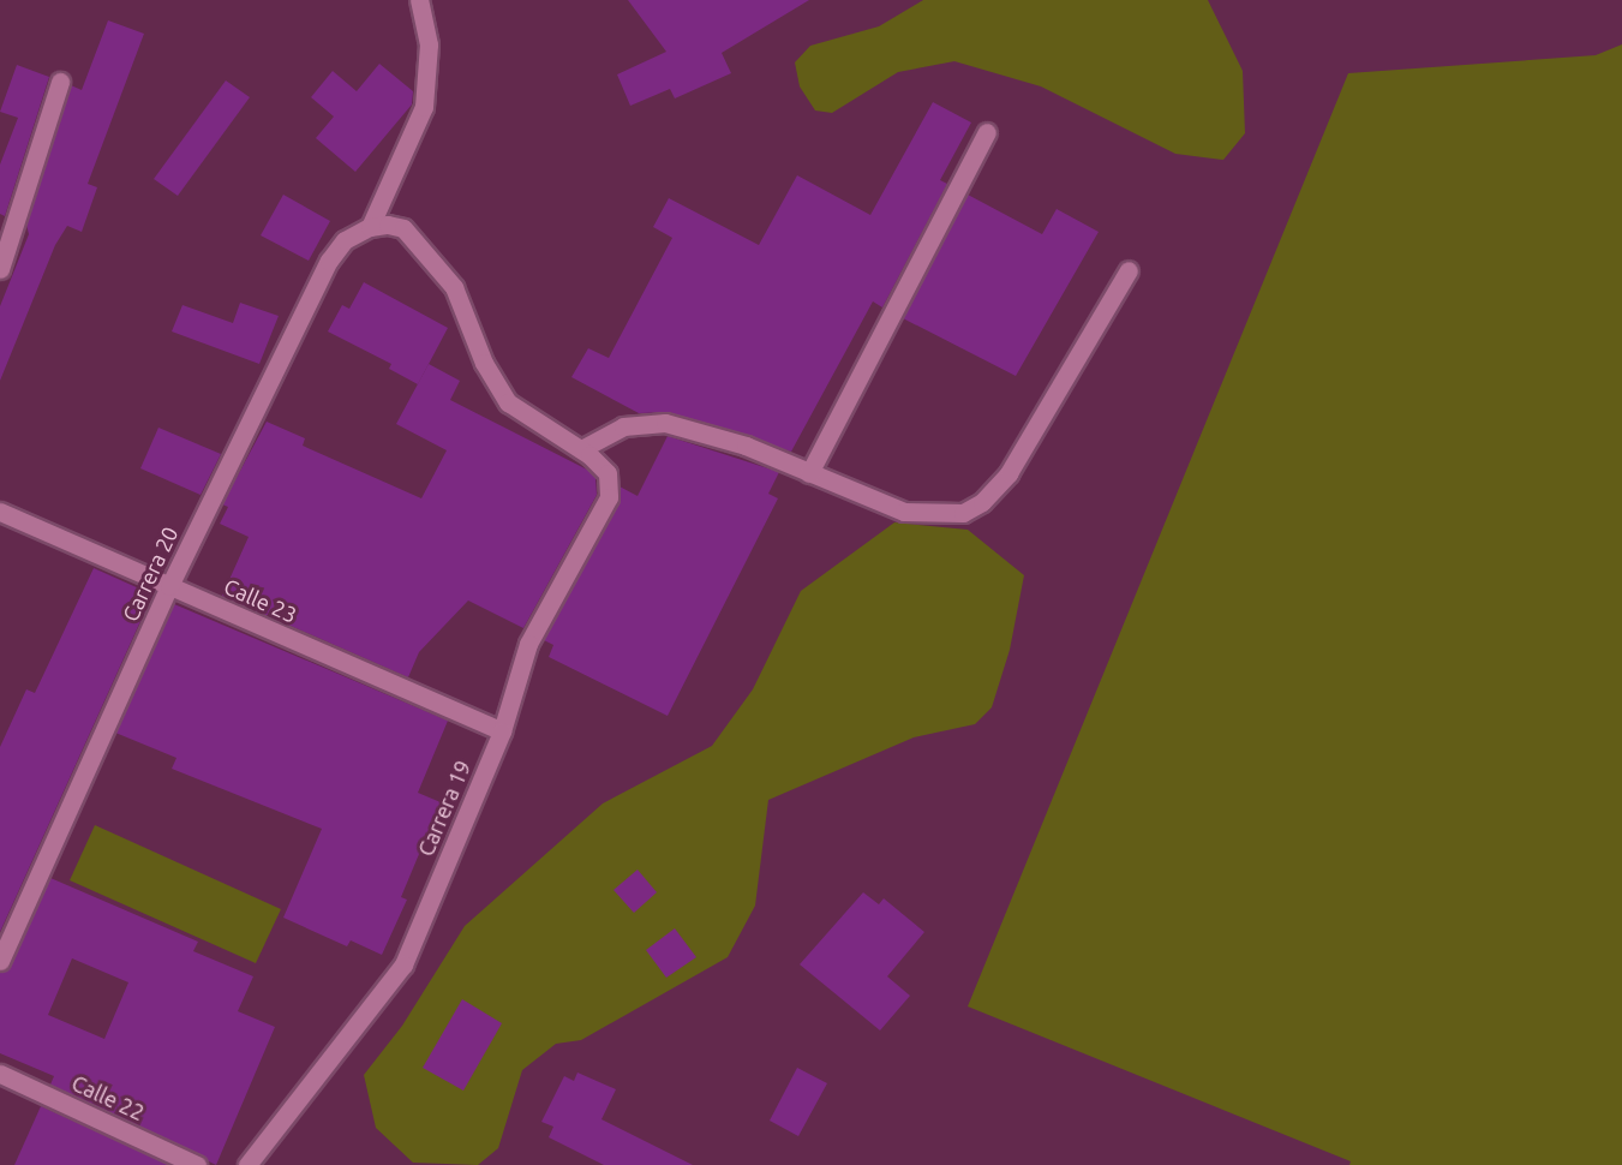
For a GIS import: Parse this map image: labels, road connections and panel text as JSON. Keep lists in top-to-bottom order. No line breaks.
{"streets":{"street":["Carrera 20","Calle 23","Carrera 19","Calle 22"]},"crossings":[["Carrera 20","Calle 23"],["Carrera 20","Carrera 19"],["Calle 23","Carrera 19"]]}
